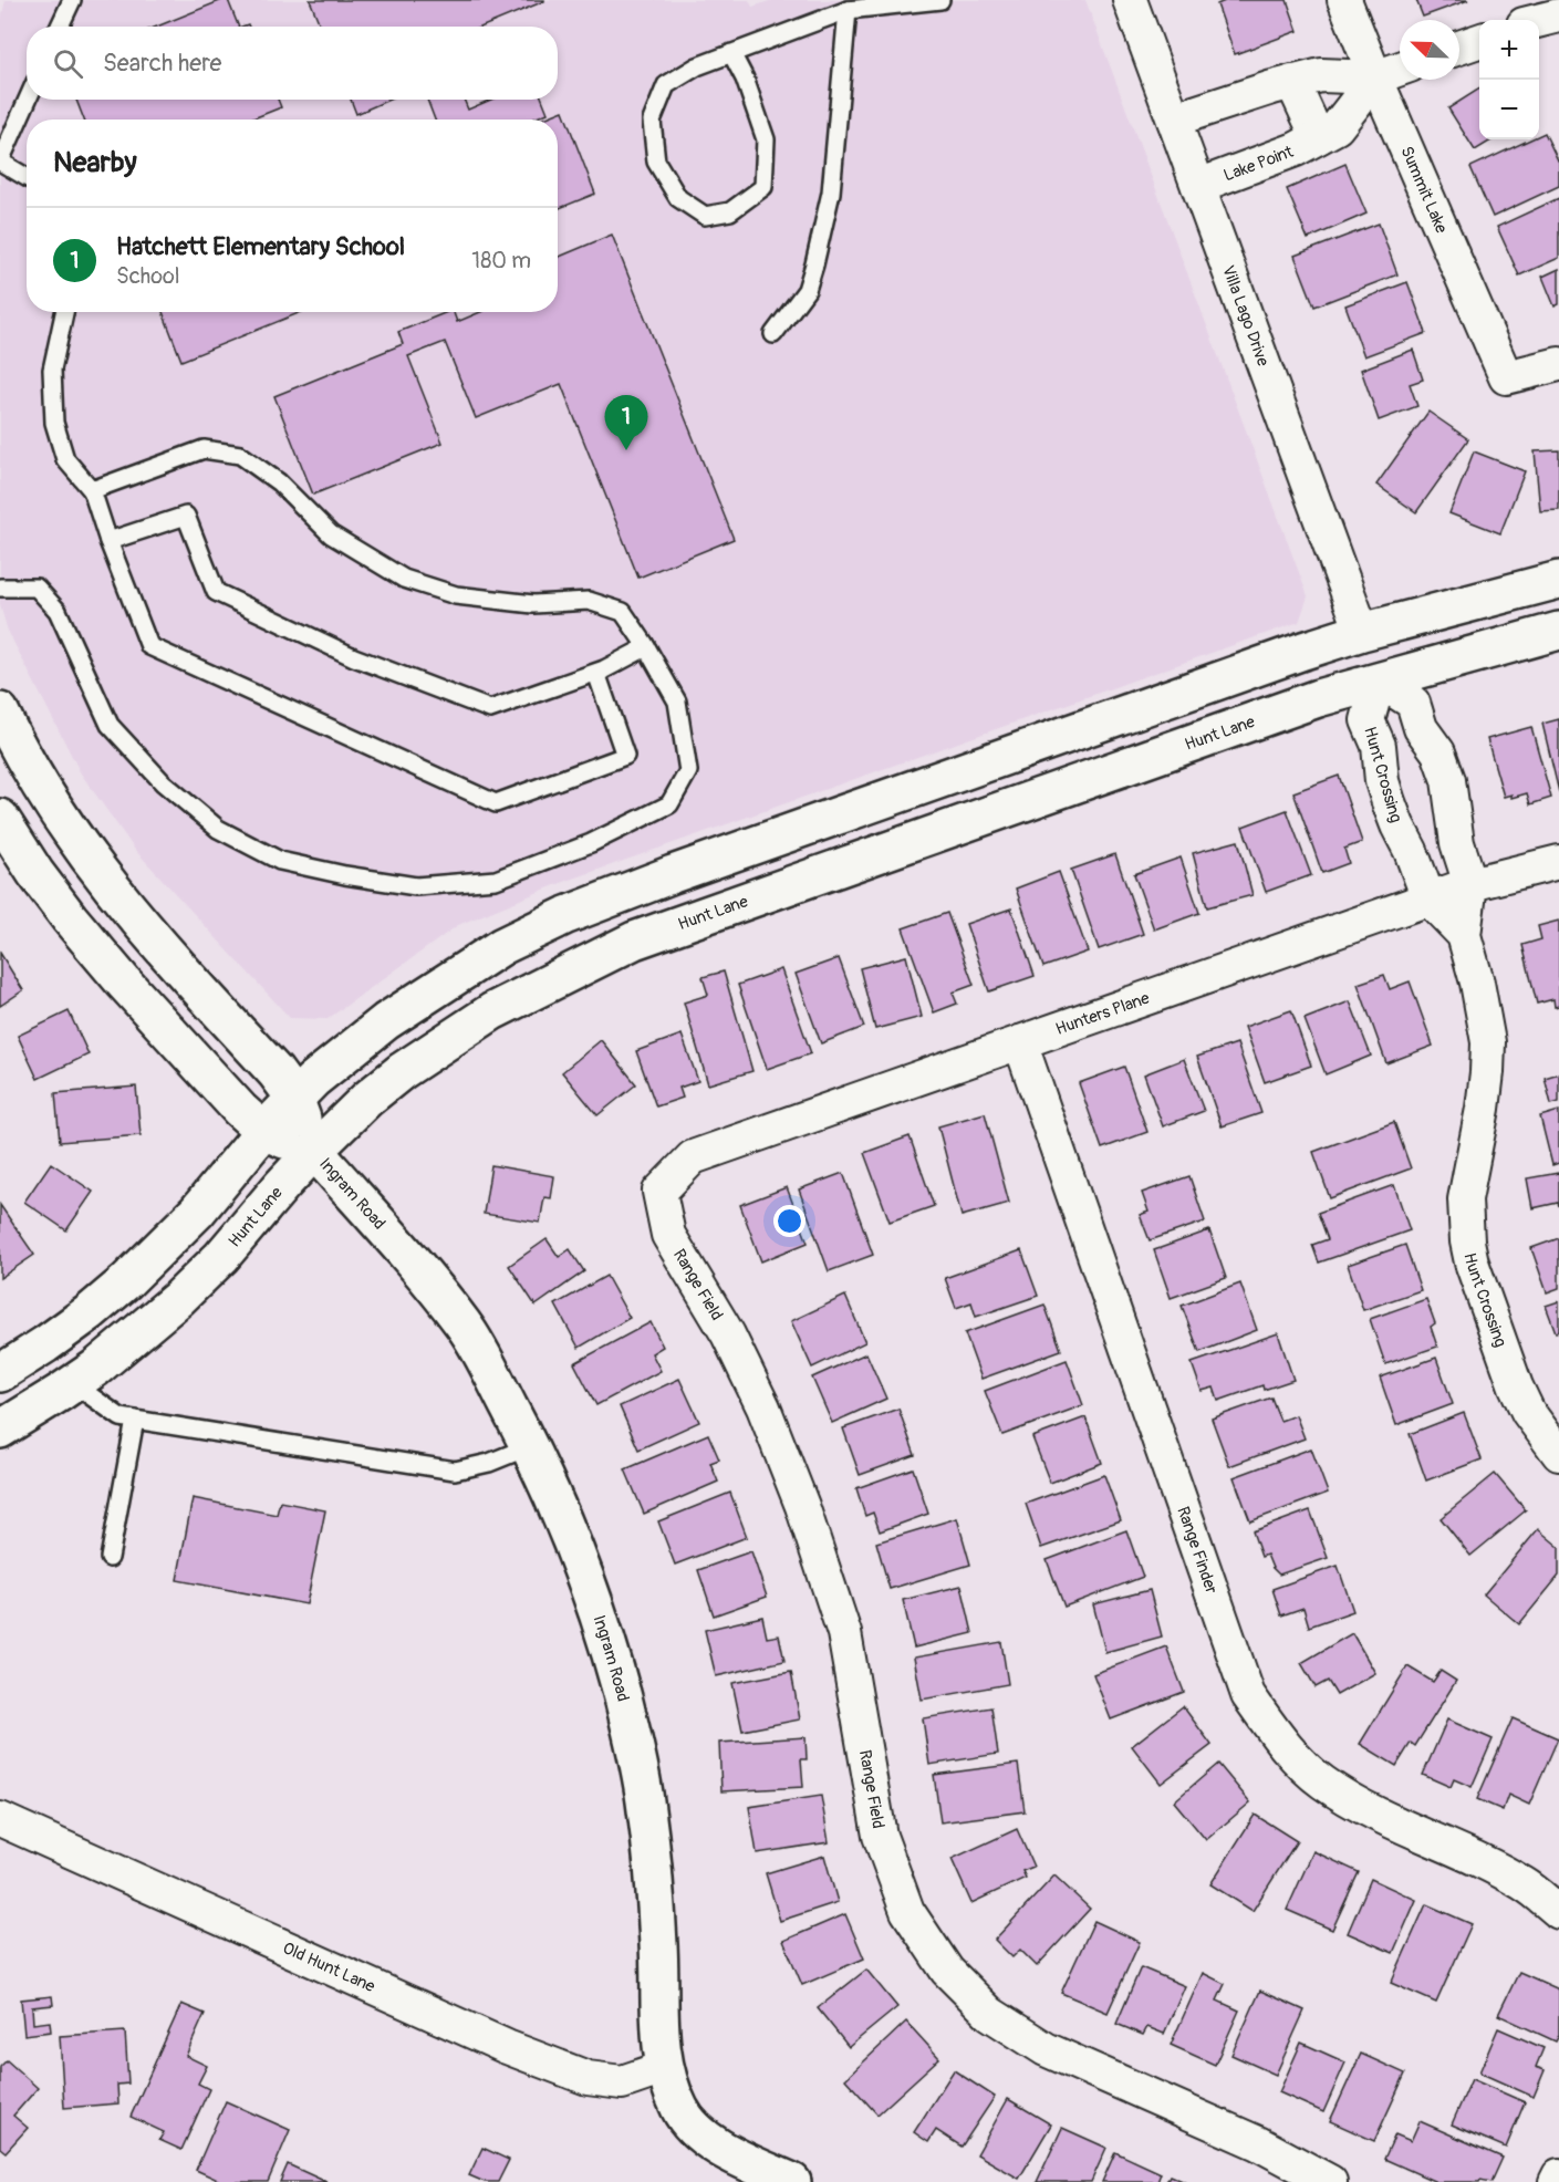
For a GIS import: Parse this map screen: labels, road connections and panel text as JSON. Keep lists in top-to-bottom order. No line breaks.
{"streets":{"main road":["Hunt Lane","Ingram Road"],"street":["Lake Point","Summit Lake","Villa Lago Drive","Hunt Crossing","Hunters Plane","Range Field","Range Finder","Old Hunt Lane"]},"crossings":[["Lake Point","Summit Lake"],["Lake Point","Villa Lago Drive"],["Hunt Lane","Hunt Crossing"],["Hunt Lane","Ingram Road"],["Hunt Crossing","Hunters Plane"],["Hunters Plane","Range Field"],["Hunters Plane","Range Finder"],["Ingram Road","Old Hunt Lane"]],"north":"top left","page":{"map_buttons":["+","−"],"search":"Search here","heading":"Nearby","list":[{"mark":"1","name":"Hatchett Elementary School","note":"School","value":"180 m"}],"pins":"1"}}
